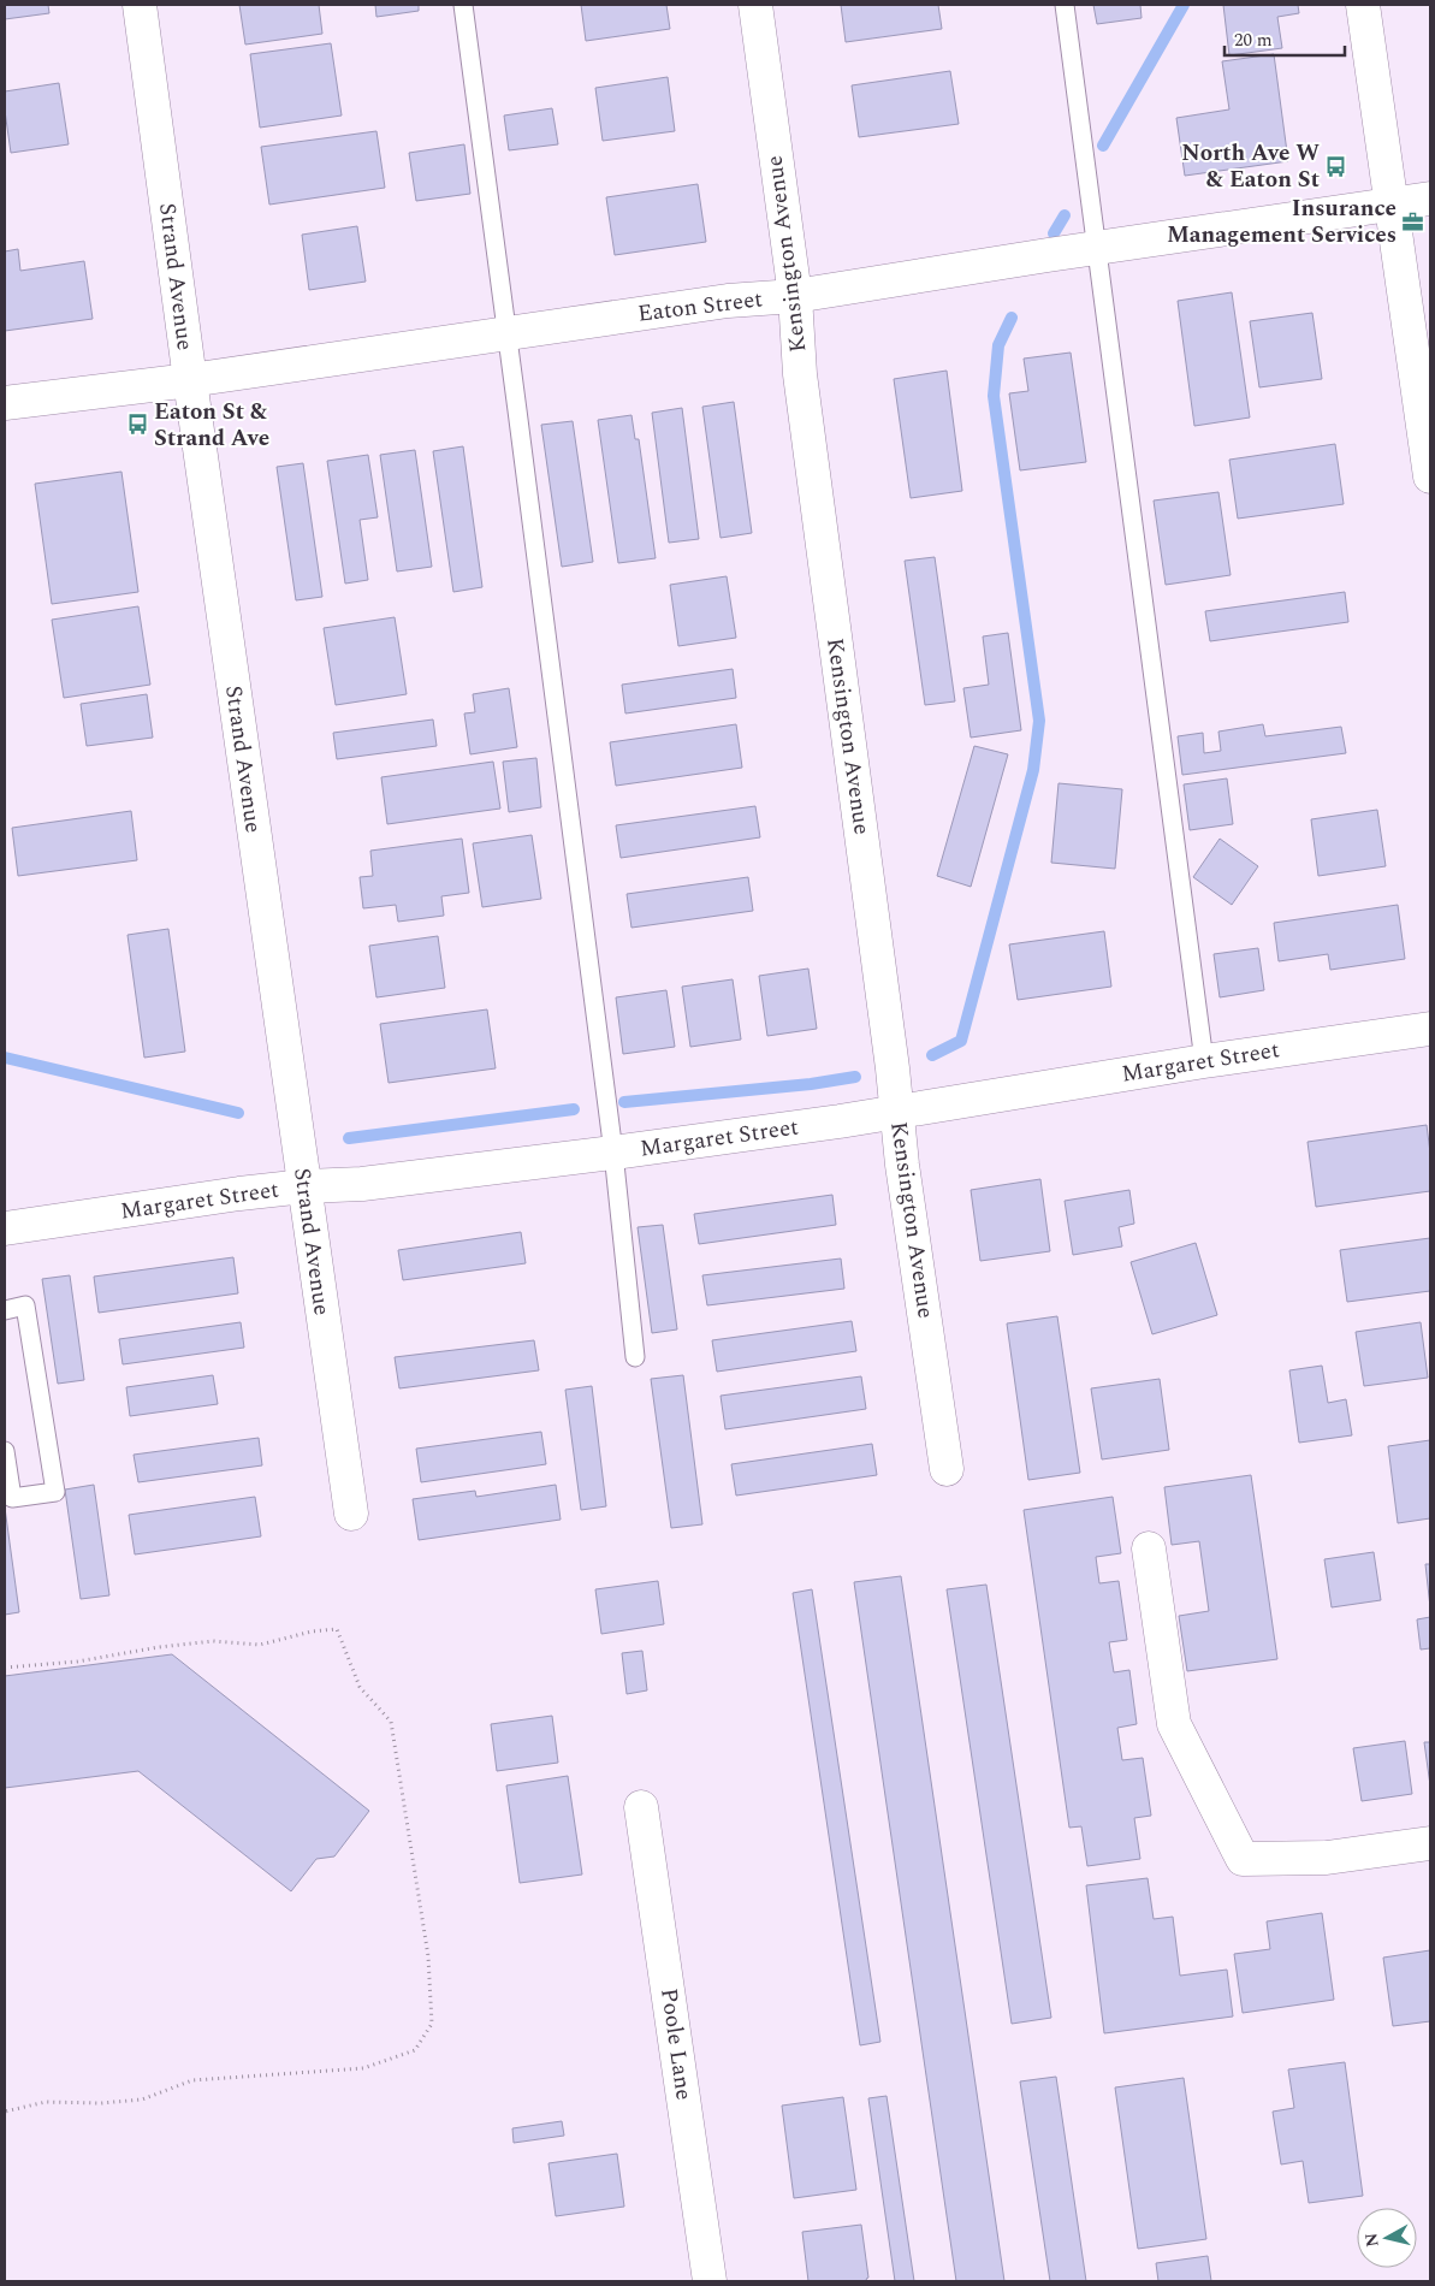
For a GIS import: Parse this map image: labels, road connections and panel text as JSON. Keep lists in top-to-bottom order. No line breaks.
{"streets":{"street":["Kensington Avenue","Strand Avenue","Eaton Street","Margaret Street","Poole Lane"]},"crossings":[["Kensington Avenue","Eaton Street"],["Kensington Avenue","Margaret Street"],["Strand Avenue","Eaton Street"],["Strand Avenue","Margaret Street"]],"places":{"bus stop":["North Ave W & Eaton St","Eaton St & Strand Ave"],"office":["Insurance Management Services"]},"scale_bar":"20 m","north":"left"}
